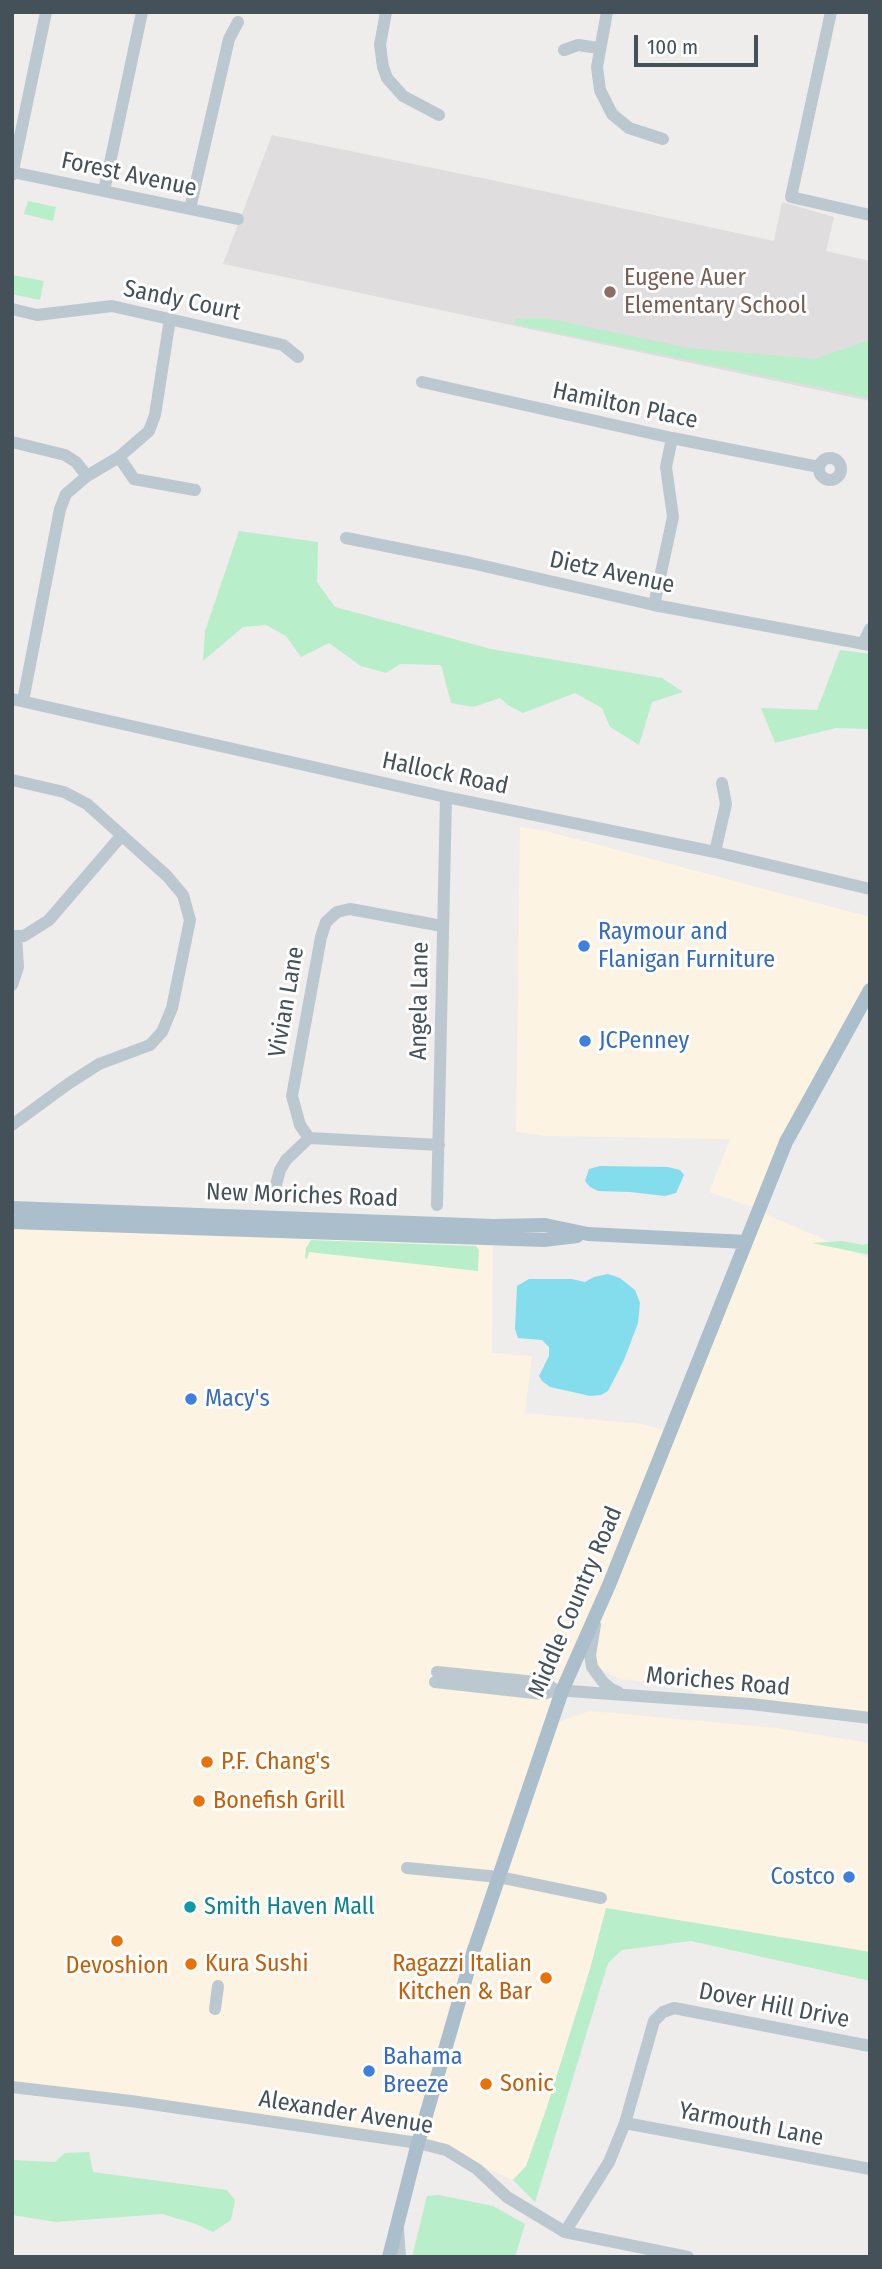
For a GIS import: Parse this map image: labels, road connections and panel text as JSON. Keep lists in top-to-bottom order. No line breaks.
{"streets":{"main road":["New Moriches Road","Middle Country Road"],"street":["Forest Avenue","Sandy Court","Hamilton Place","Dietz Avenue","Hallock Road","Angela Lane","Vivian Lane","Moriches Road","Dover Hill Drive","Alexander Avenue","Yarmouth Lane"]},"crossings":[["Hallock Road","Angela Lane"],["Angela Lane","Vivian Lane"],["New Moriches Road","Middle Country Road"],["Middle Country Road","Moriches Road"],["Middle Country Road","Alexander Avenue"],["Dover Hill Drive","Alexander Avenue"],["Dover Hill Drive","Yarmouth Lane"]],"places":["Eugene Auer Elementary School","Raymour and Flanigan Furniture","JCPenney","Macy's","P.F. Chang's","Bonefish Grill","Costco","Smith Haven Mall","Devoshion","Kura Sushi","Ragazzi Italian Kitchen & Bar","Bahama Breeze","Sonic"],"scale_bar":"100 m"}
